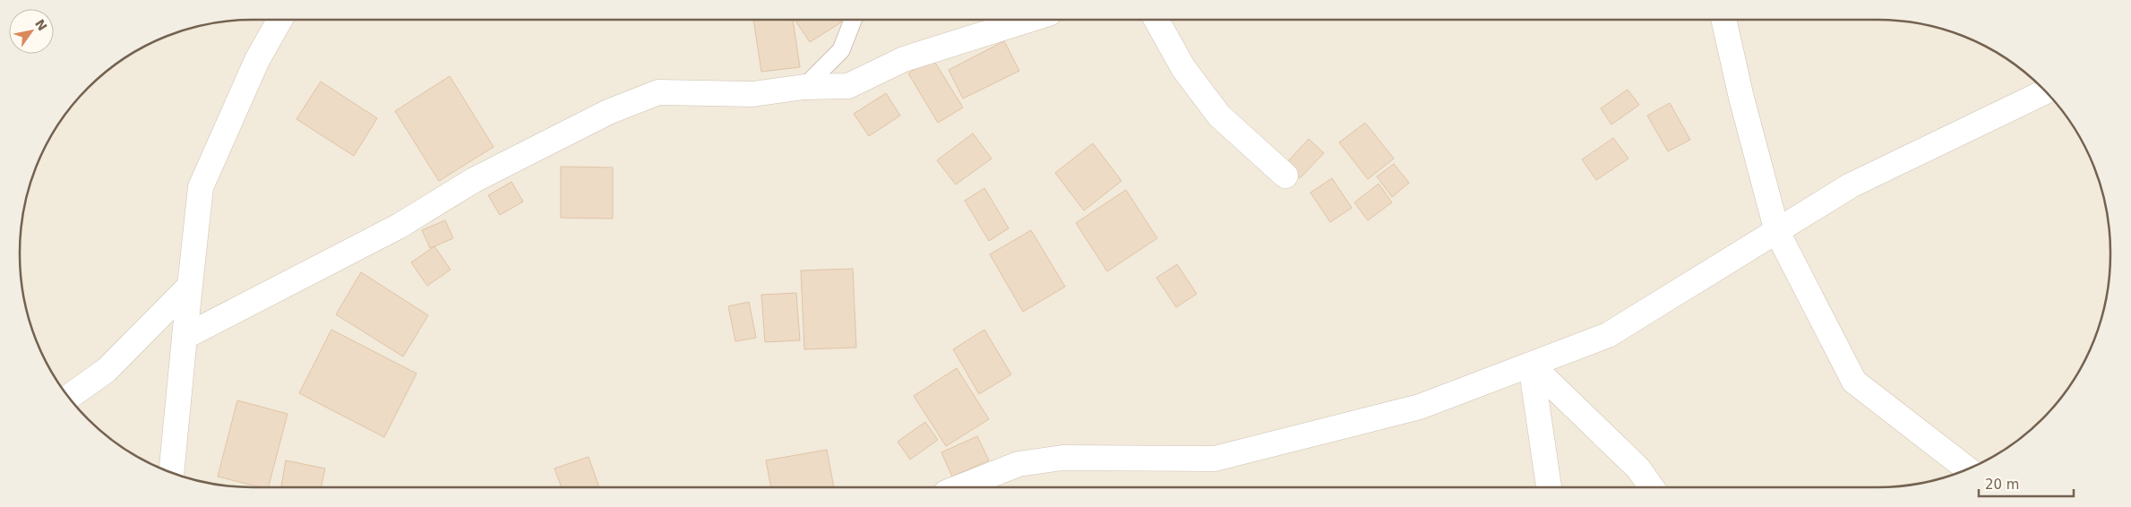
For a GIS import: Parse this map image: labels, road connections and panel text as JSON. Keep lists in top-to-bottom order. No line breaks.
{"scale_bar":"20 m","north":"top right"}
